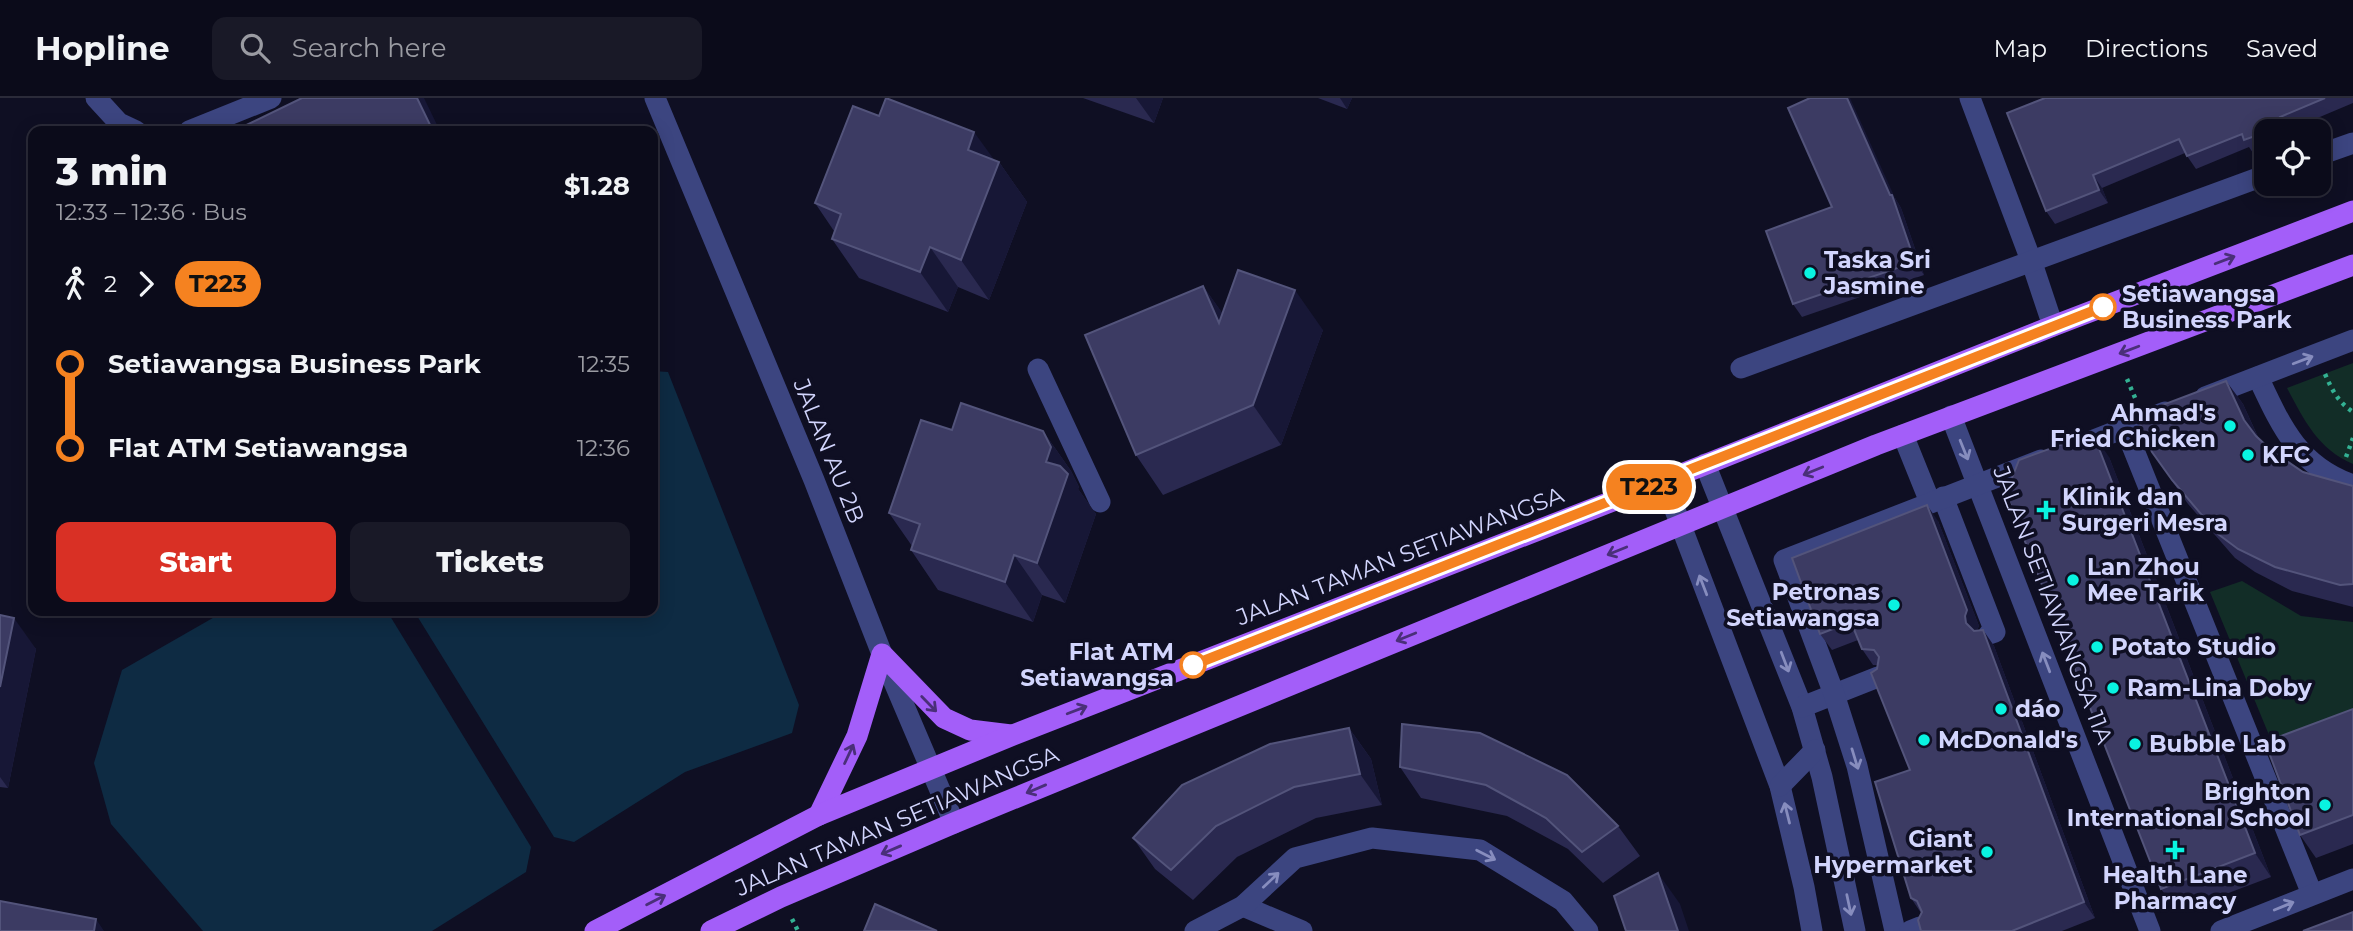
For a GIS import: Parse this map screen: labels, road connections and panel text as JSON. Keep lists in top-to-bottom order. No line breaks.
{"streets":{"main road":["JALAN TAMAN SETIAWANGSA"],"street":["JALAN AU 2B","JALAN SETIAWANGSA 11A"]},"crossings":[["JALAN AU 2B","JALAN TAMAN SETIAWANGSA"],["JALAN TAMAN SETIAWANGSA","JALAN SETIAWANGSA 11A"]],"places":{"other":["Taska Sri Jasmine","Setiawangsa Business Park","Ahmad's Fried Chicken","KFC","Lan Zhou Mee Tarik","Petronas Setiawangsa","Potato Studio","Flat ATM Setiawangsa","Ram-Lina Doby","dáo","McDonald's","Bubble Lab","Brighton International School","Giant Hypermarket"],"health":["Klinik dan Surgeri Mesra","Health Lane Pharmacy"]},"lines":["bus line T223"],"page":{"header":"Hopline","search":"Search here","nav":["Map","Directions","Saved"],"on_map":"T223","heading":["3 min","12:33 – 12:36 · Bus","$1.28"],"legs":["2","T223"],"list":[{"name":"Setiawangsa Business Park","value":"12:35"},{"name":"Flat ATM Setiawangsa","value":"12:36"}],"buttons":["Start","Tickets"]}}
